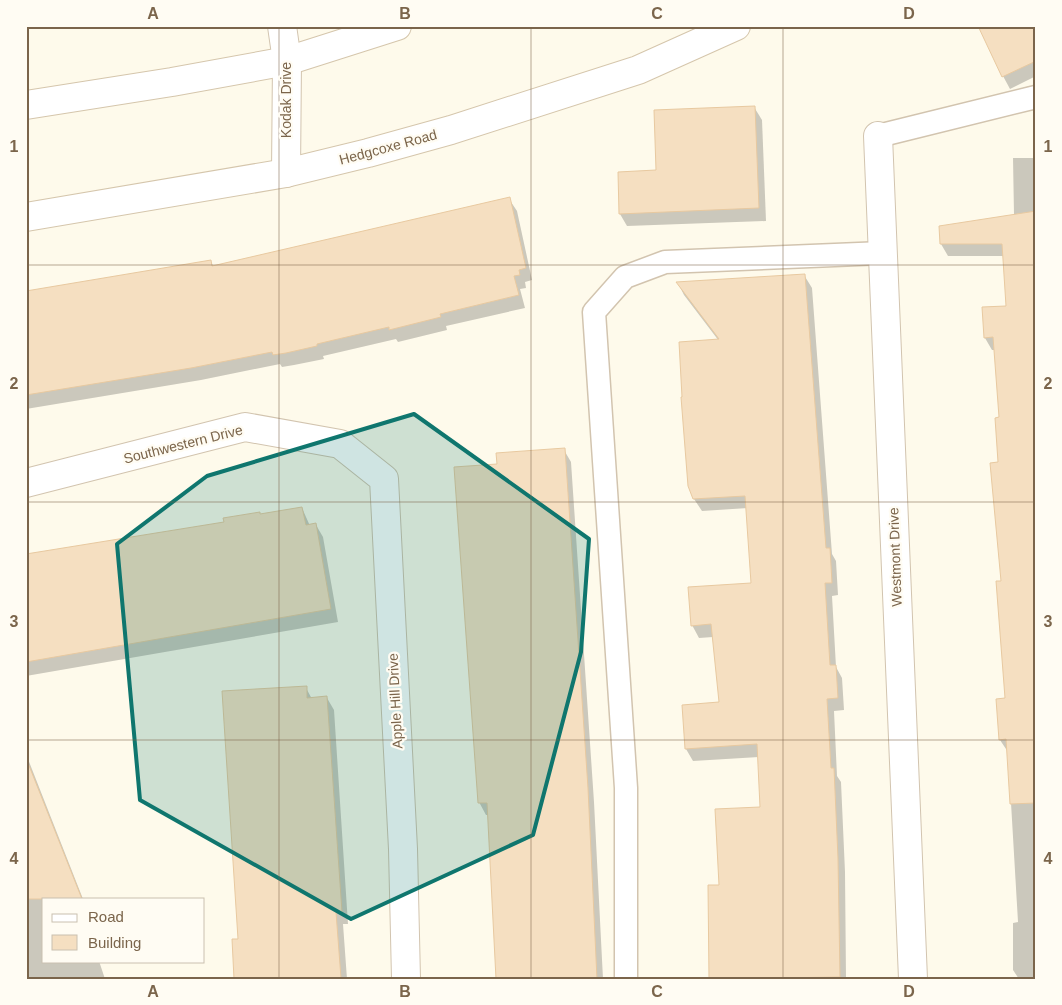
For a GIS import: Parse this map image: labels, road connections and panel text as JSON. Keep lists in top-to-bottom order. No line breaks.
{"streets":{"street":["Kodak Drive","Hedgcoxe Road","Southwestern Drive","Westmont Drive","Apple Hill Drive"]},"crossings":[["Kodak Drive","Hedgcoxe Road"],["Southwestern Drive","Apple Hill Drive"]],"legend":["Road","Building"],"grid":{"columns":["A","B","C","D"],"rows":["1","2","3","4"]}}
